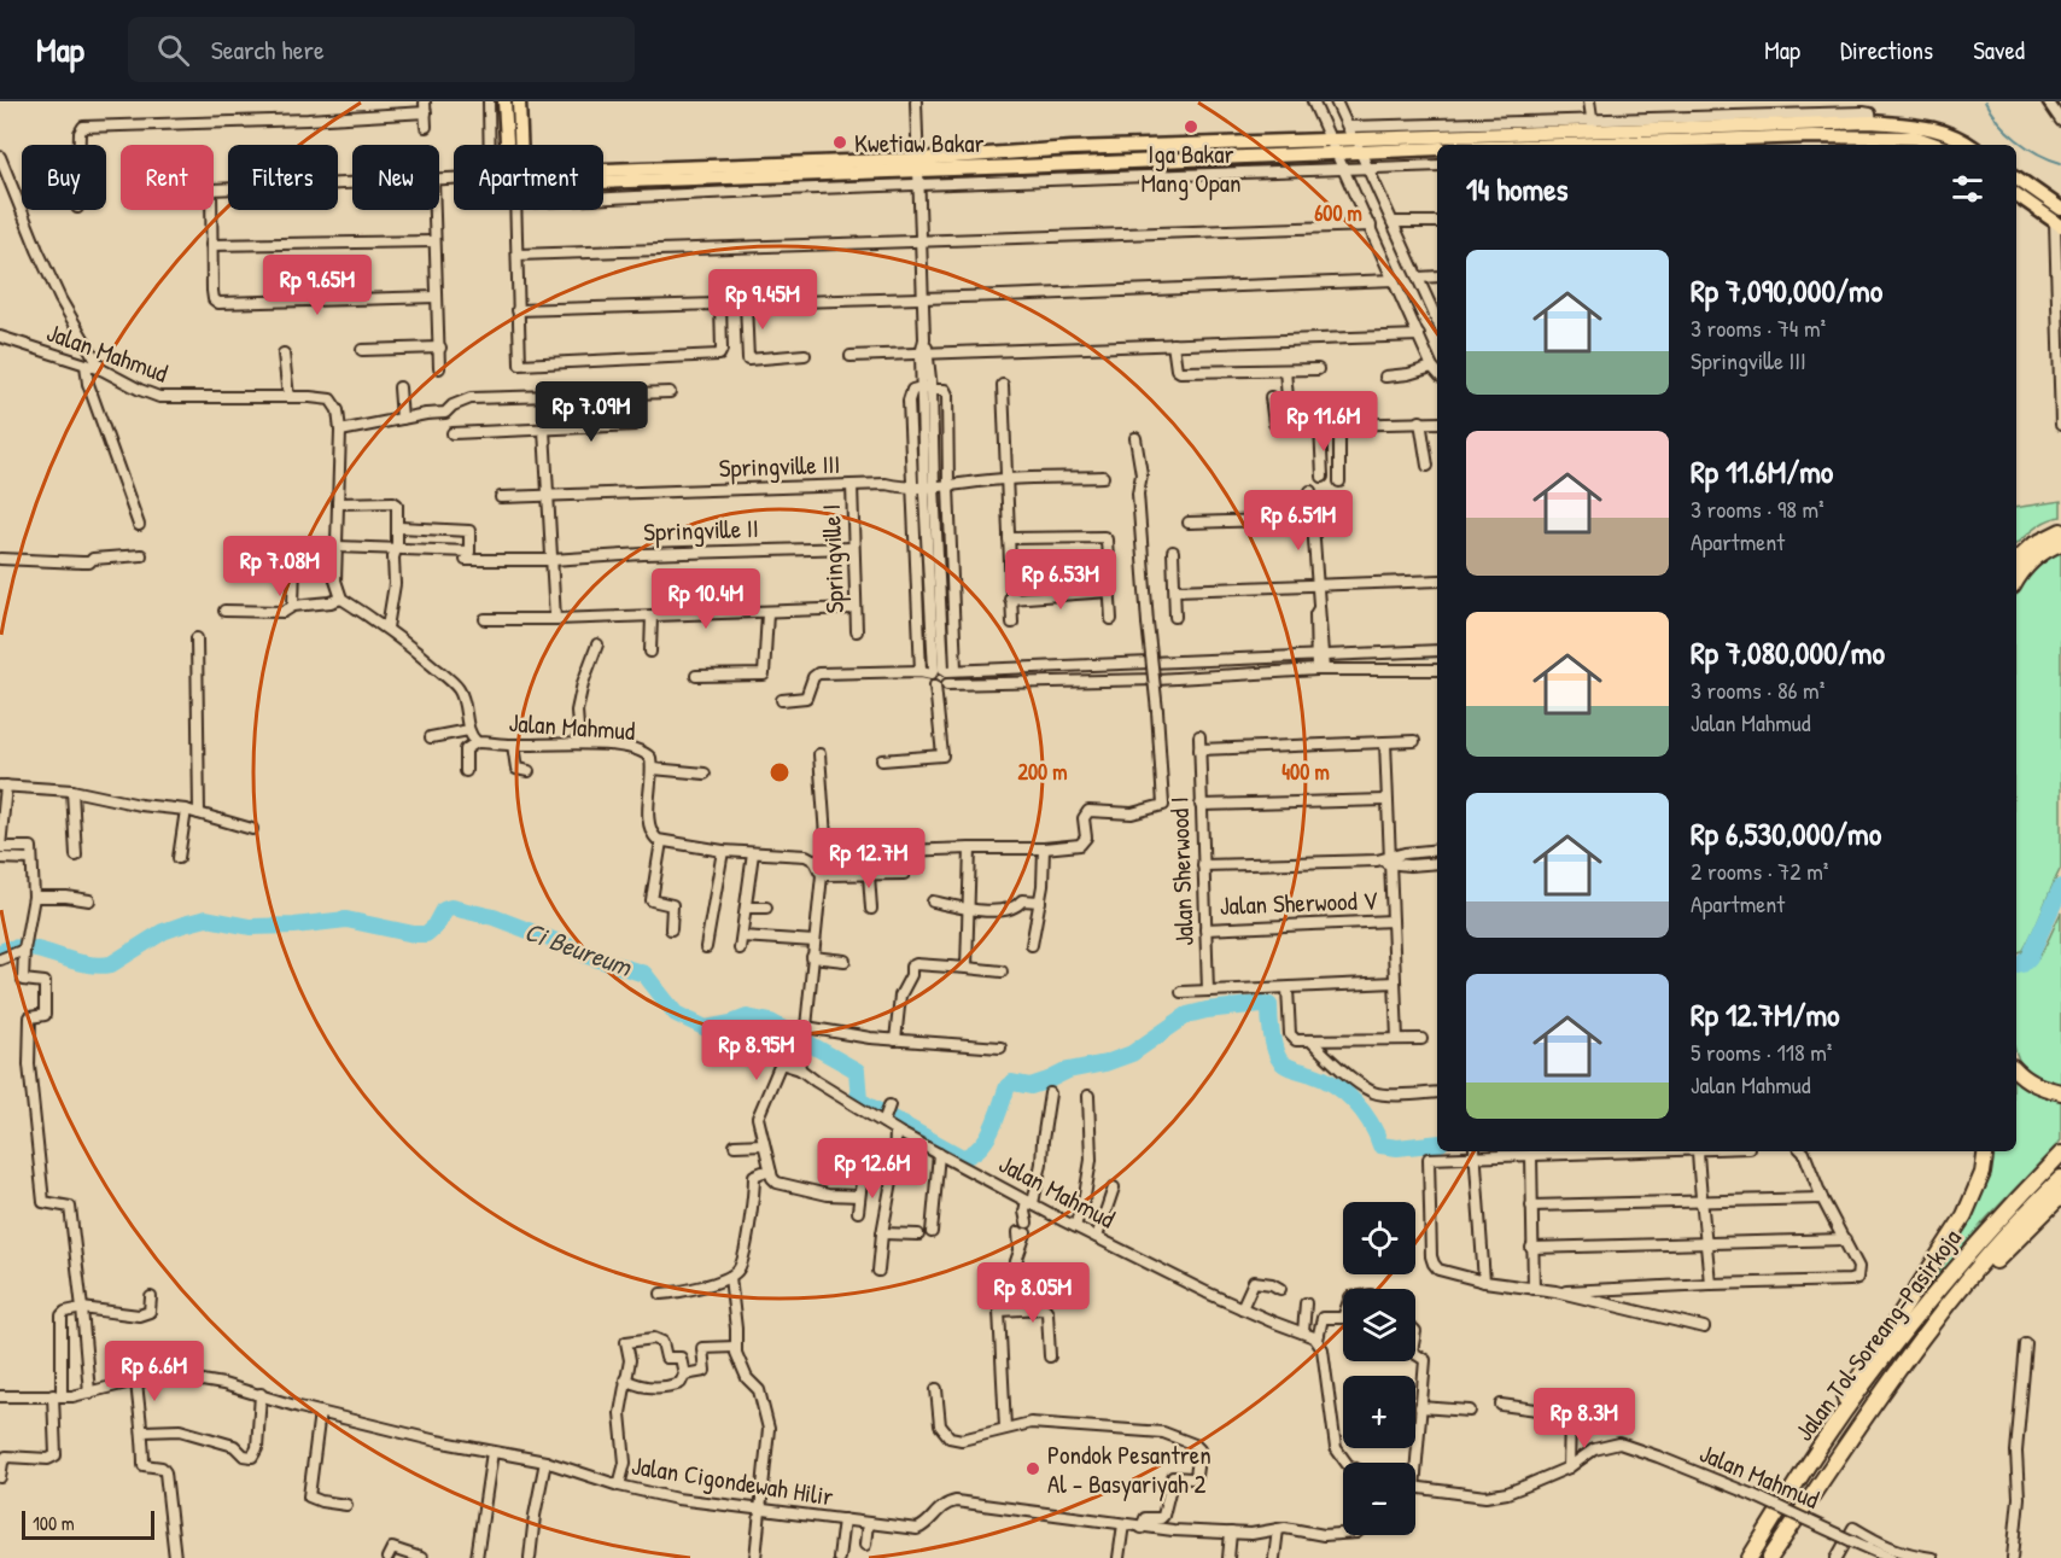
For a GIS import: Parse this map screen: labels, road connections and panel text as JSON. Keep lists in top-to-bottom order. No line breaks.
{"streets":{"highway":["Jalan Tol Soreang–Pasirkoja"],"street":["Jalan Mahmud","Springville III","Springville II","Springville I","Jalan Sherwood I","Jalan Sherwood V","Jalan Cigondewah Hilir"]},"crossings":[["Springville III","Springville I"],["Springville II","Springville I"],["Jalan Sherwood I","Jalan Sherwood V"]],"water":["Ci Beureum"],"places":["Iga Bakar Mang Opan","Kwetiaw Bakar","Pondok Pesantren Al - Basyariyah 2"],"scale_bar":"100 m","page":{"header":"Map","search":"Search here","nav":["Map","Directions","Saved"],"chip":["Buy","Rent","Filters","New","Apartment"],"heading":"14 homes","list":[{"name":"Rp 7,090,000/mo","note":"3 rooms · 74 m² · Springville III"},{"name":"Rp 11.6M/mo","note":"3 rooms · 98 m² · Apartment"},{"name":"Rp 7,080,000/mo","note":"3 rooms · 86 m² · Jalan Mahmud"},{"name":"Rp 6,530,000/mo","note":"2 rooms · 72 m² · Apartment"},{"name":"Rp 12.7M/mo","note":"5 rooms · 118 m² · Jalan Mahmud"}],"price":["Rp 9.65M","Rp 9.45M","Rp 7.09M","Rp 11.6M","Rp 6.51M","Rp 7.08M","Rp 6.53M","Rp 10.4M","Rp 12.7M","Rp 8.95M","Rp 12.6M","Rp 8.05M","Rp 6.6M","Rp 8.3M"],"map_buttons":["+","−"],"scale":"100 m"},"rings":["600 m","200 m","400 m"]}
